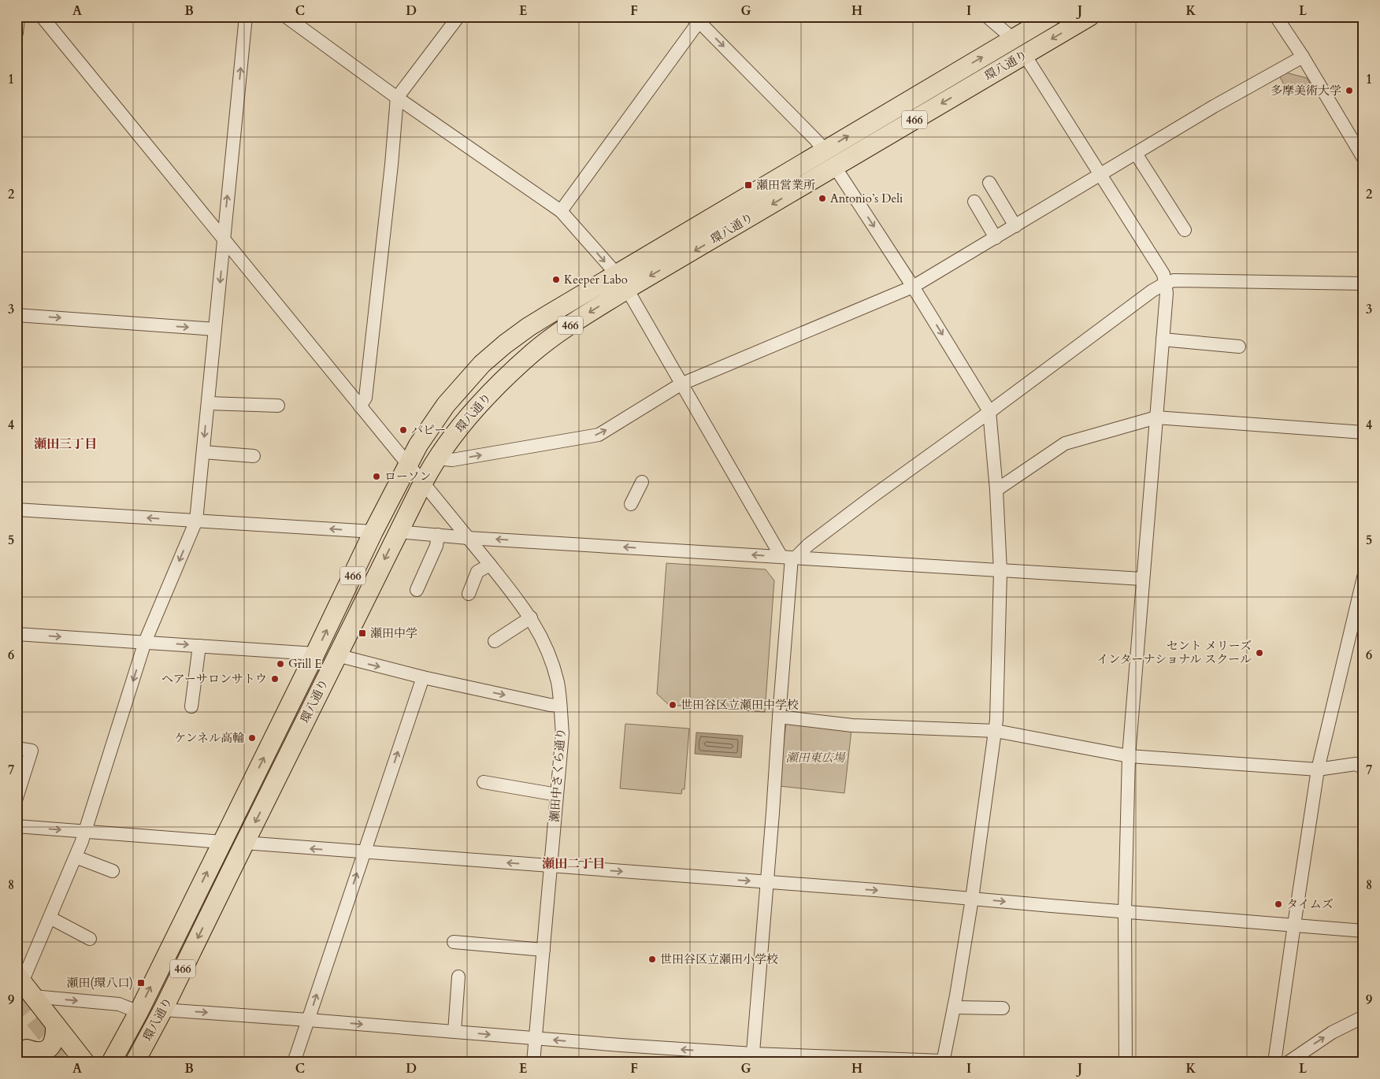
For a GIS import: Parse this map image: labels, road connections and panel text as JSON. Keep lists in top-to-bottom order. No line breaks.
{"streets":{"highway":["環八通り","466"],"street":["瀬田中さくら通り"]},"crossings":[["環八通り","瀬田中さくら通り"]],"districts":["瀬田三丁目","瀬田二丁目"],"parks":["瀬田東広場"],"places":{"other":["多摩美術大学","Antonio’s Deli","Keeper Labo","パピー","ローソン","セント メリーズ インターナショナル スクール","Grill E","ヘアーサロンサトウ","世田谷区立瀬田中学校","ケンネル高輪","タイムズ","世田谷区立瀬田小学校"],"transit":["瀬田営業所","瀬田中学","瀬田(環八口)"]},"grid":{"columns":["A","B","C","D","E","F","G","H","I","J","K","L"],"rows":["1","2","3","4","5","6","7","8","9"]}}
